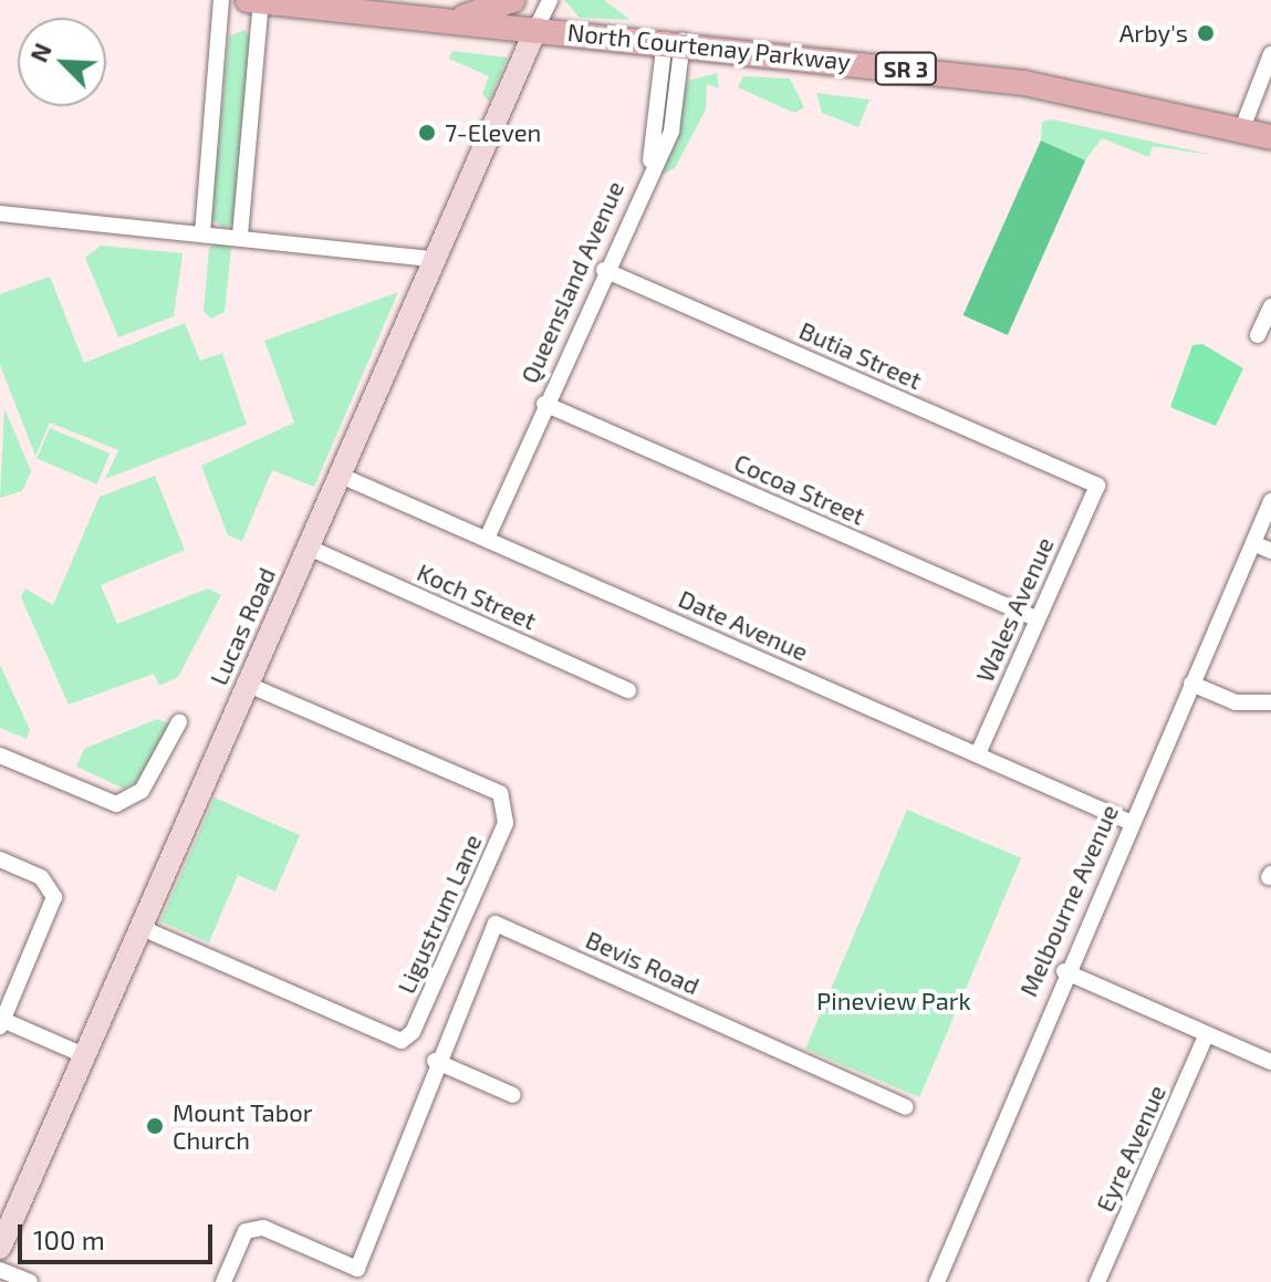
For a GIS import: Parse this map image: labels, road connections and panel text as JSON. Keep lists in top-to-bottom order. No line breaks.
{"streets":{"main road":["North Courtenay Parkway","SR 3"],"street":["Queensland Avenue","Butia Street","Cocoa Street","Koch Street","Wales Avenue","Date Avenue","Lucas Road","Melbourne Avenue","Ligustrum Lane","Bevis Road","Eyre Avenue"]},"crossings":[["North Courtenay Parkway","Queensland Avenue"],["North Courtenay Parkway","Lucas Road"],["Queensland Avenue","Butia Street"],["Queensland Avenue","Cocoa Street"],["Queensland Avenue","Date Avenue"],["Butia Street","Wales Avenue"],["Cocoa Street","Wales Avenue"],["Koch Street","Lucas Road"],["Wales Avenue","Date Avenue"],["Date Avenue","Lucas Road"],["Date Avenue","Melbourne Avenue"],["Lucas Road","Ligustrum Lane"]],"parks":["Pineview Park"],"places":["Arby's","7-Eleven","Mount Tabor Church"],"scale_bar":"100 m","north":"top left"}
